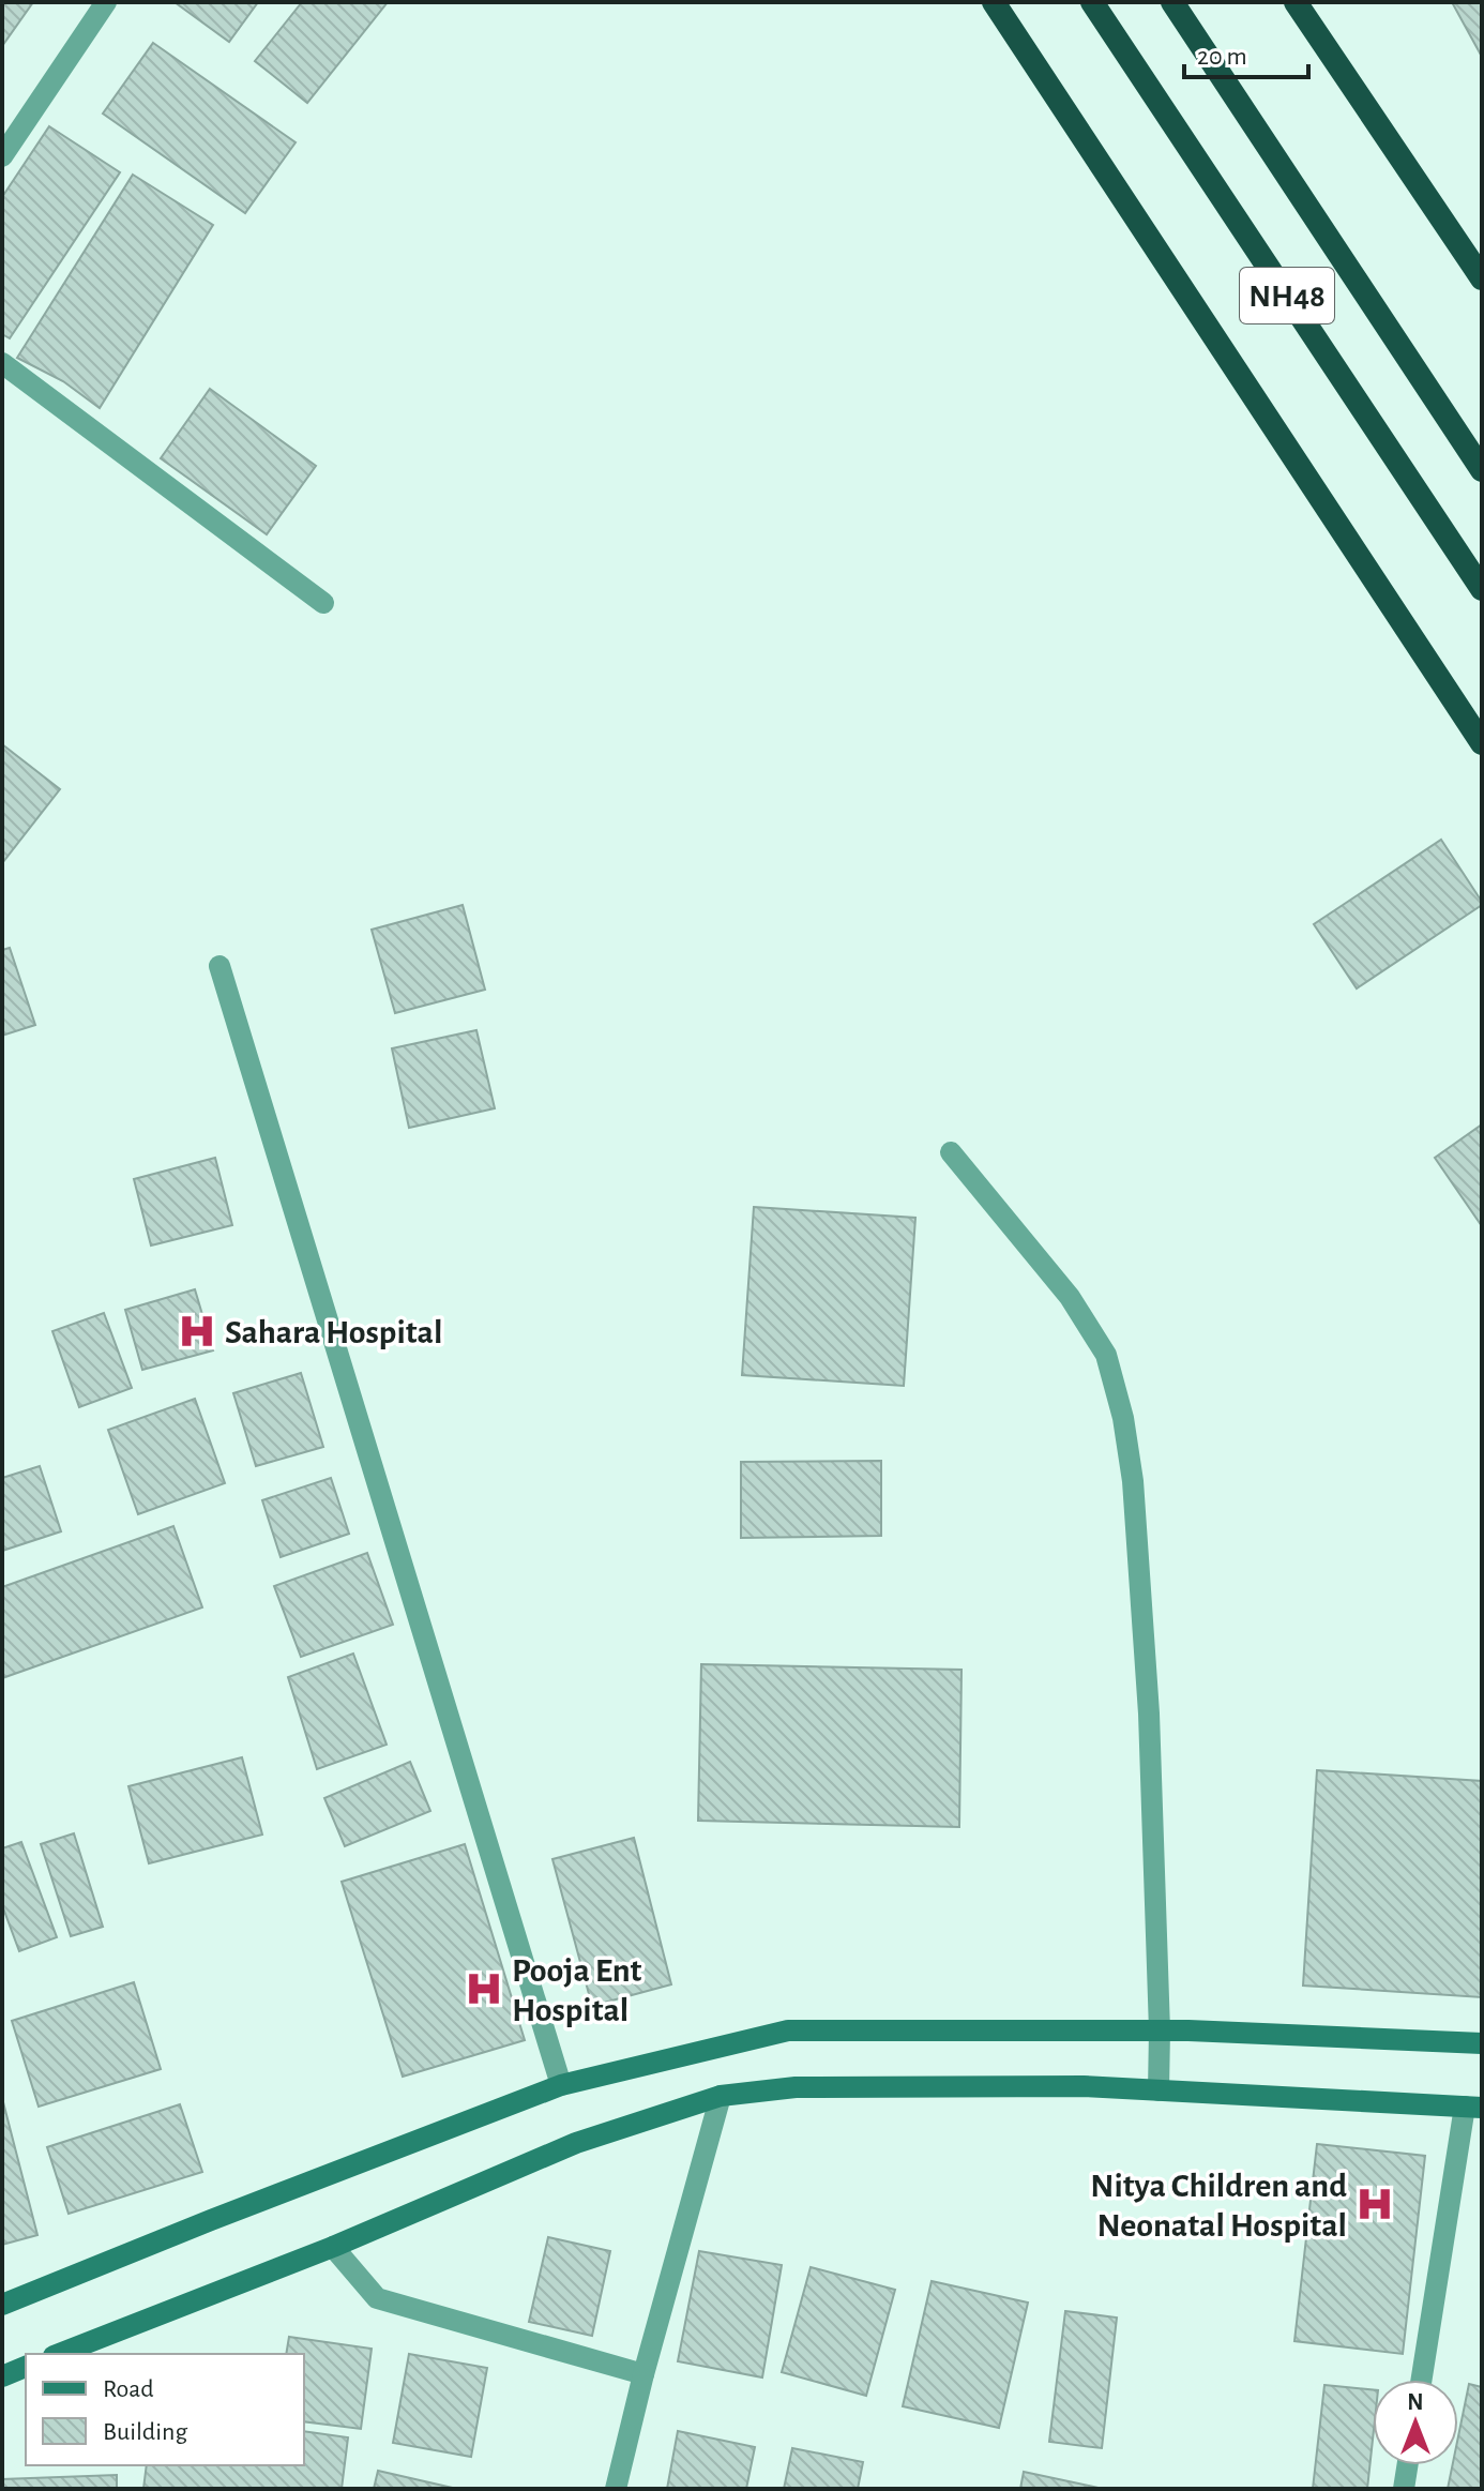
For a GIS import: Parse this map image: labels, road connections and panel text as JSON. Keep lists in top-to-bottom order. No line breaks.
{"streets":{"highway":["NH48"]},"places":{"hospital":["Sahara Hospital","Pooja Ent Hospital","Nitya Children and Neonatal Hospital"]},"legend":["Road","Building"],"scale_bar":"20 m","north":"top"}
